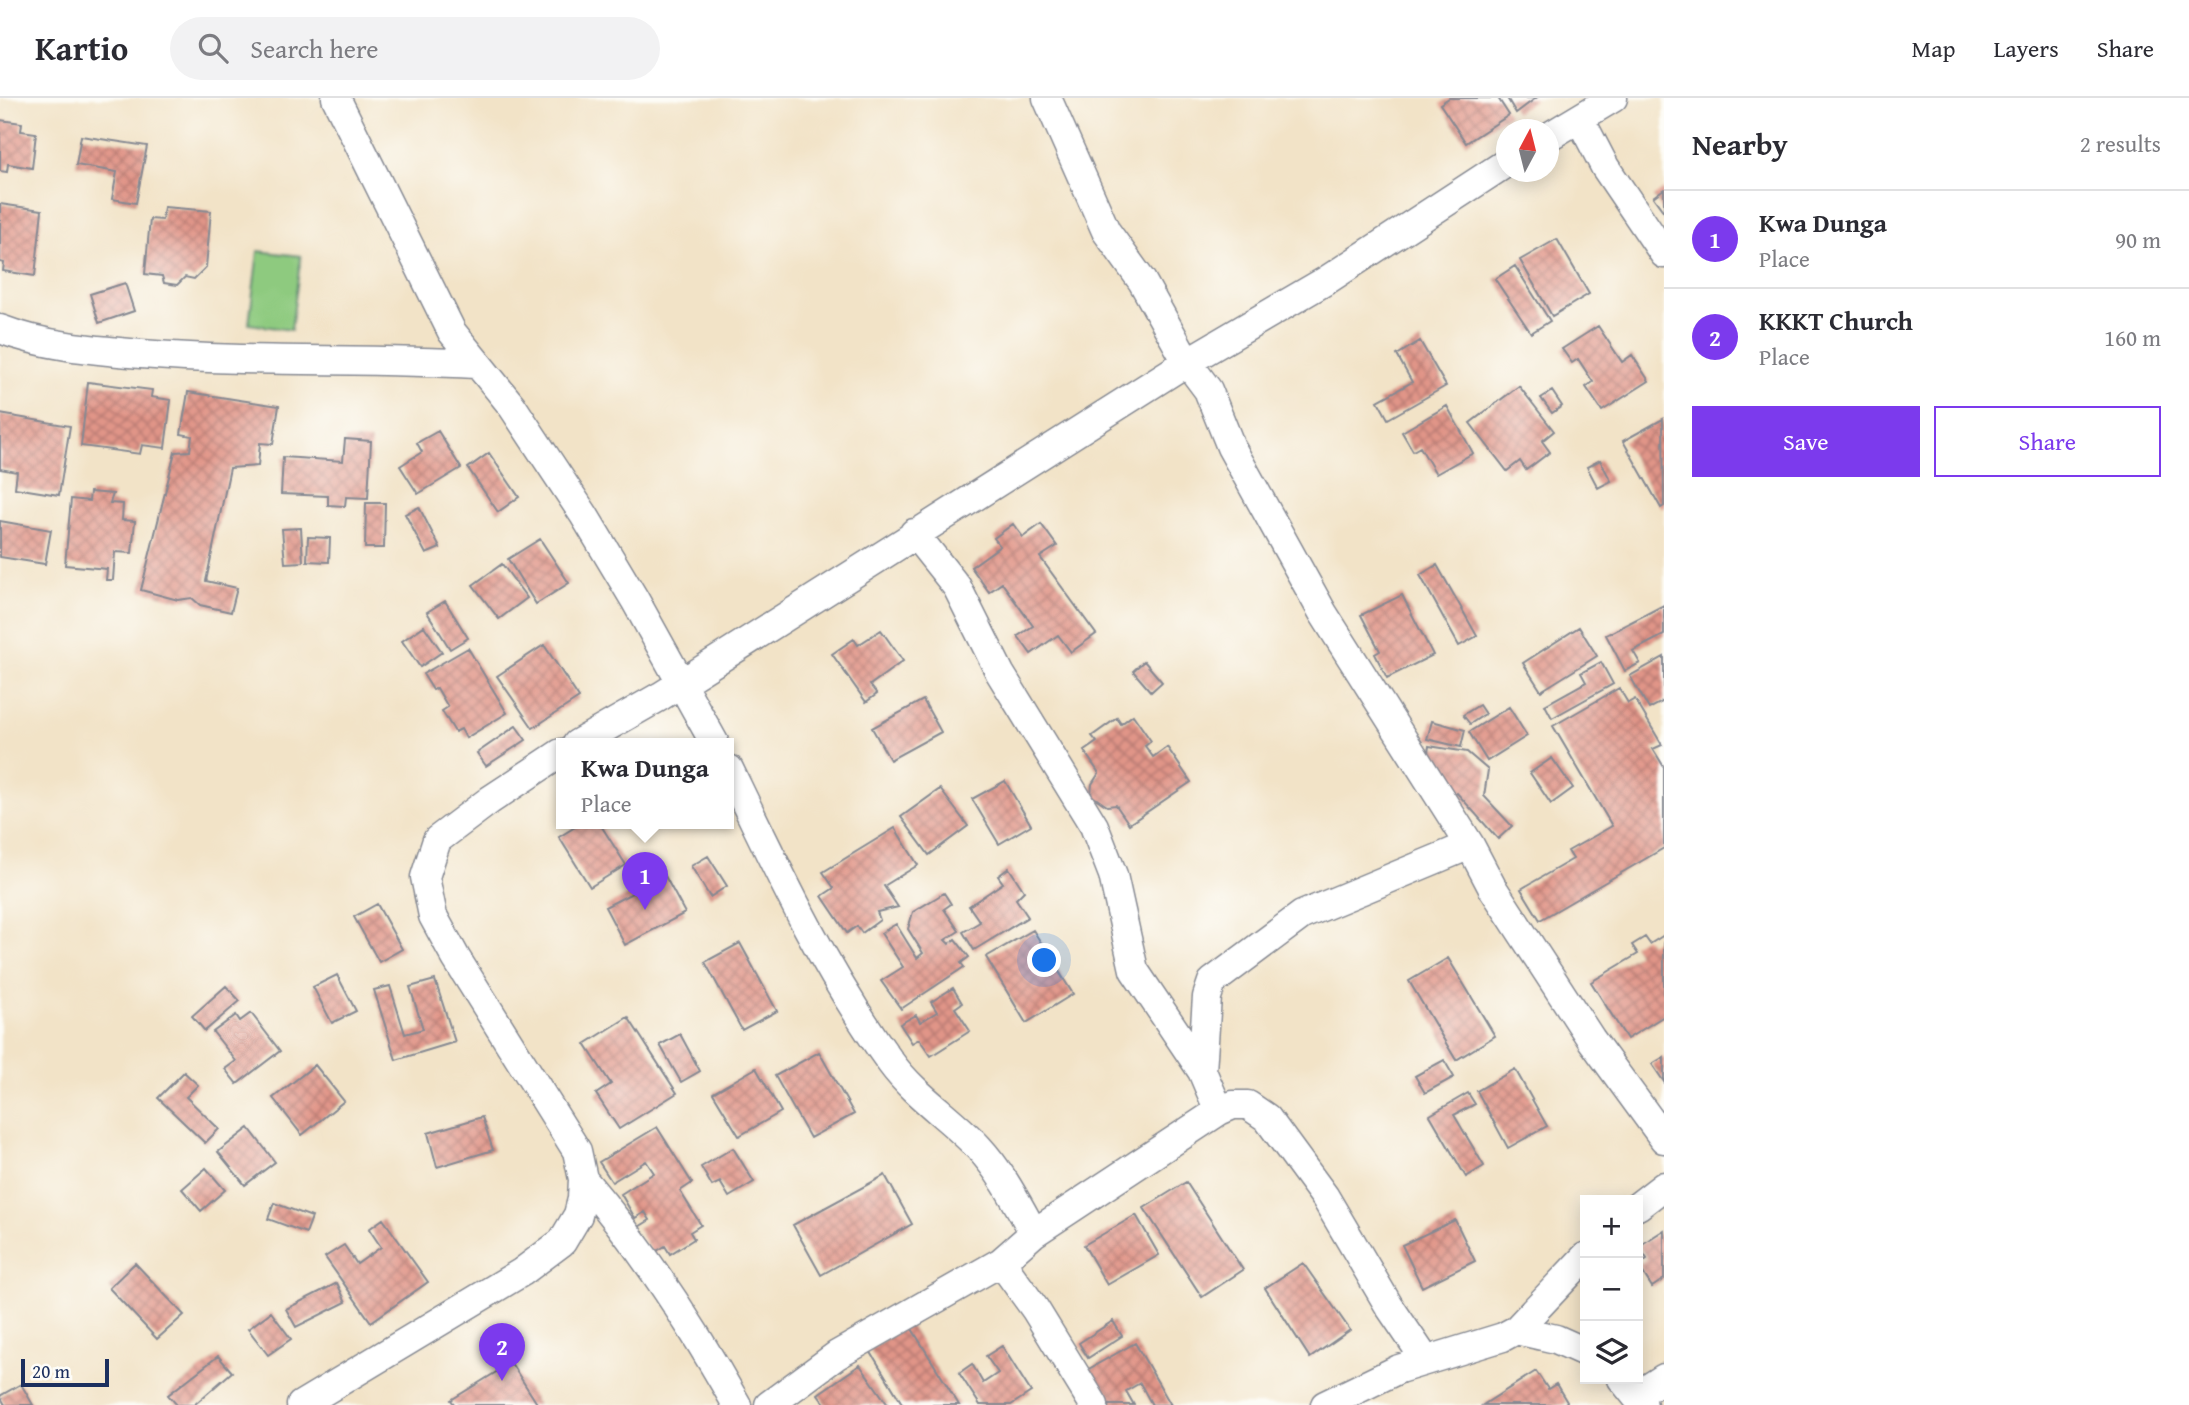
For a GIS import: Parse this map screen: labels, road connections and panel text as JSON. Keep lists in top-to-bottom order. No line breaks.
{"scale_bar":"20 m","north":"top","page":{"header":"Kartio","search":"Search here","nav":["Map","Layers","Share"],"heading":["Nearby","2 results"],"list":[{"mark":"1","name":"Kwa Dunga","note":"Place","value":"90 m"},{"mark":"2","name":"KKKT Church","note":"Place","value":"160 m"}],"buttons":["Save","Share"],"popup":["Kwa Dunga","Place"],"pins":["1","2"],"map_buttons":["+","−"],"scale":"20 m"}}
